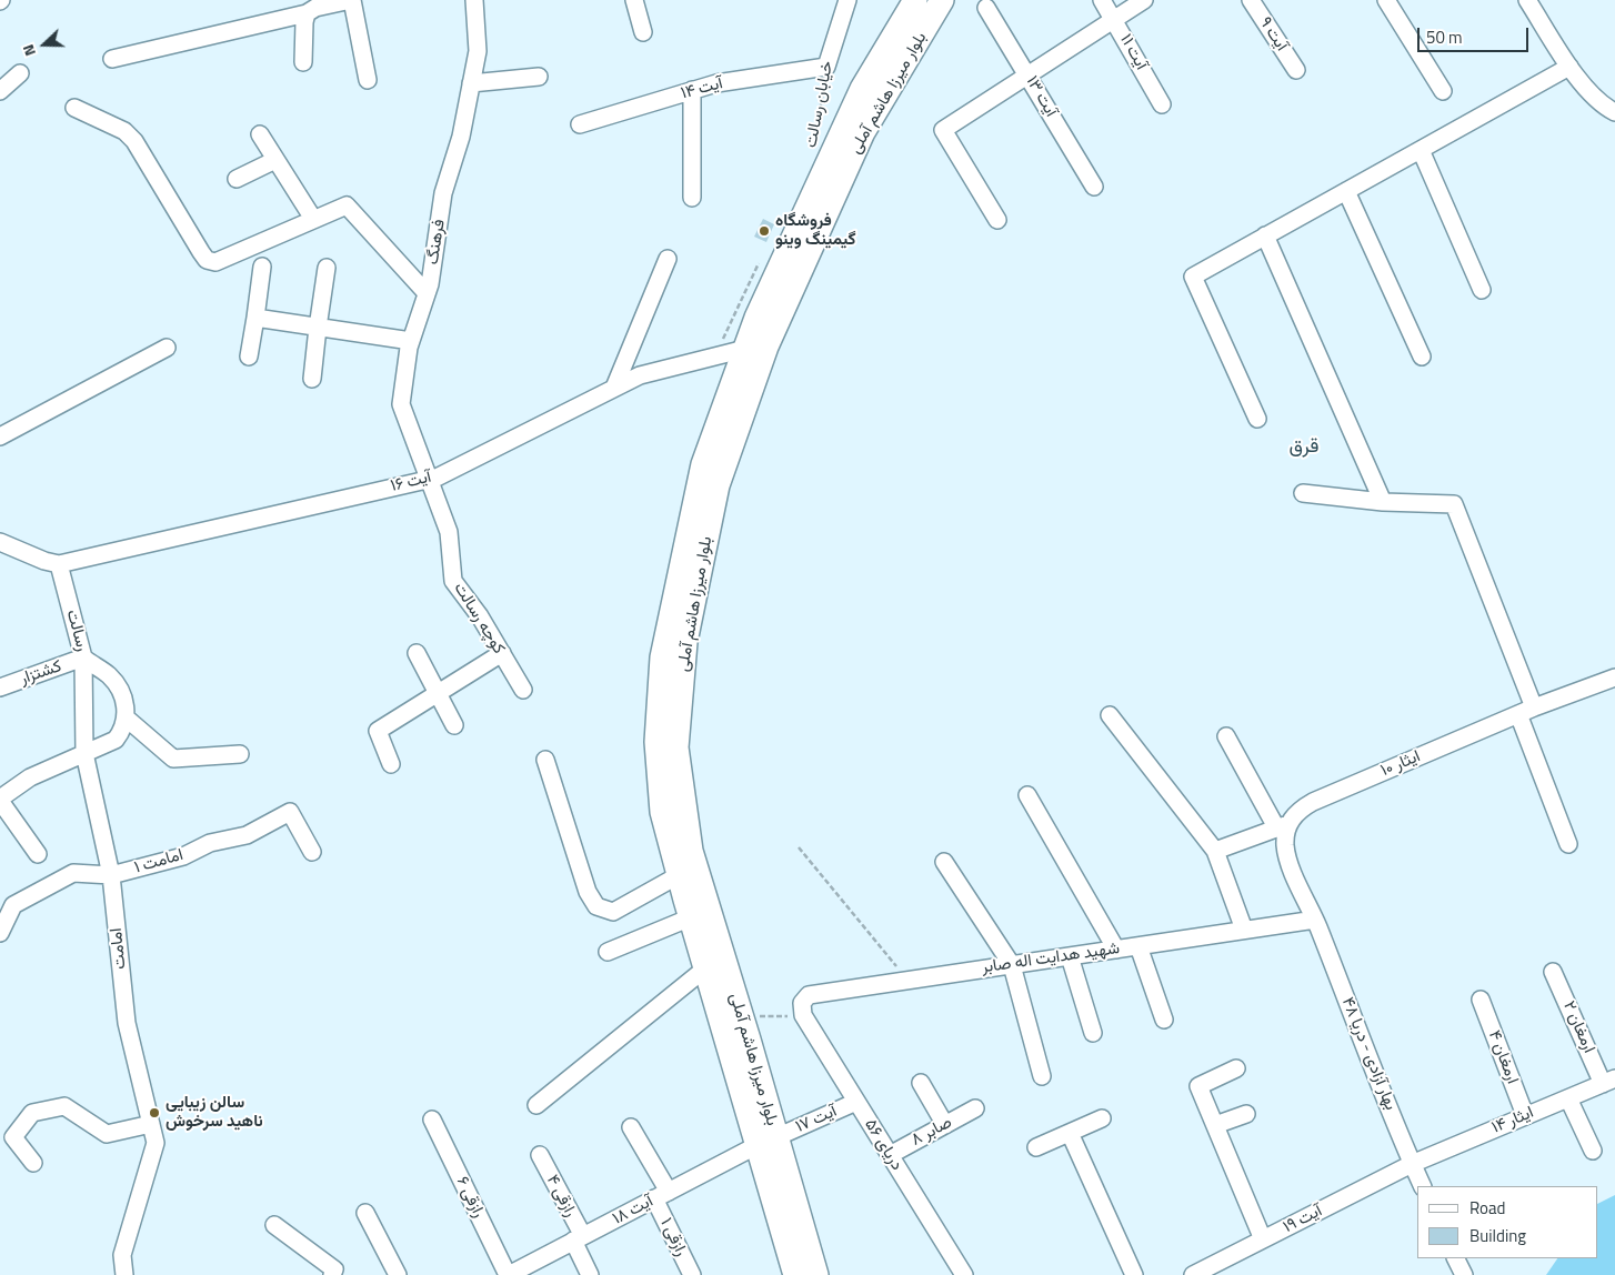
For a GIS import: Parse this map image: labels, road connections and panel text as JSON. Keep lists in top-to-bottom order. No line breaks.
{"streets":{"main road":["بلوار میرزا هاشم آملی"],"street":["آیت ۹","آیت ۱۱","آيت ۱۴","آیت ۱۳","خیابان رسالت","فرهنگ","آیت ۱۶","کوچه رسالت","رسالت","کشتزار","ایثار ۱۰","امامت ۱","امامت","شهید هدایت اله صابر","ارمغان ۲","بهار آزادی - دریا ۴۸","ارمغان ۴","آیت ۱۷","ایثار ۱۴","صابر ۸","دریای ۵۶","رازقی ۴","رازقی ۶","آیت ۱۸","آیت ۱۹","رازقی ۱"]},"crossings":[["آيت ۱۴","خیابان رسالت"],["بلوار میرزا هاشم آملی","آیت ۱۶"],["بلوار میرزا هاشم آملی","آیت ۱۷"],["بلوار میرزا هاشم آملی","آیت ۱۸"],["فرهنگ","آیت ۱۶"],["فرهنگ","کوچه رسالت"],["آیت ۱۶","کوچه رسالت"],["آیت ۱۶","رسالت"],["رسالت","کشتزار"],["رسالت","امامت"],["کشتزار","امامت"],["امامت ۱","امامت"],["شهید هدایت اله صابر","بهار آزادی - دریا ۴۸"],["شهید هدایت اله صابر","دریای ۵۶"],["ارمغان ۲","ایثار ۱۴"],["بهار آزادی - دریا ۴۸","ایثار ۱۴"],["بهار آزادی - دریا ۴۸","آیت ۱۹"],["ارمغان ۴","ایثار ۱۴"],["آیت ۱۷","دریای ۵۶"],["آیت ۱۷","آیت ۱۸"],["ایثار ۱۴","آیت ۱۹"],["صابر ۸","دریای ۵۶"],["رازقی ۴","آیت ۱۸"],["رازقی ۶","آیت ۱۸"],["آیت ۱۸","رازقی ۱"]],"districts":["قرق"],"places":["فروشگاه گیمینگ وینو","سالن زیبایی ناهید سرخوش"],"legend":["Road","Building"],"scale_bar":"50 m","north":"left"}
